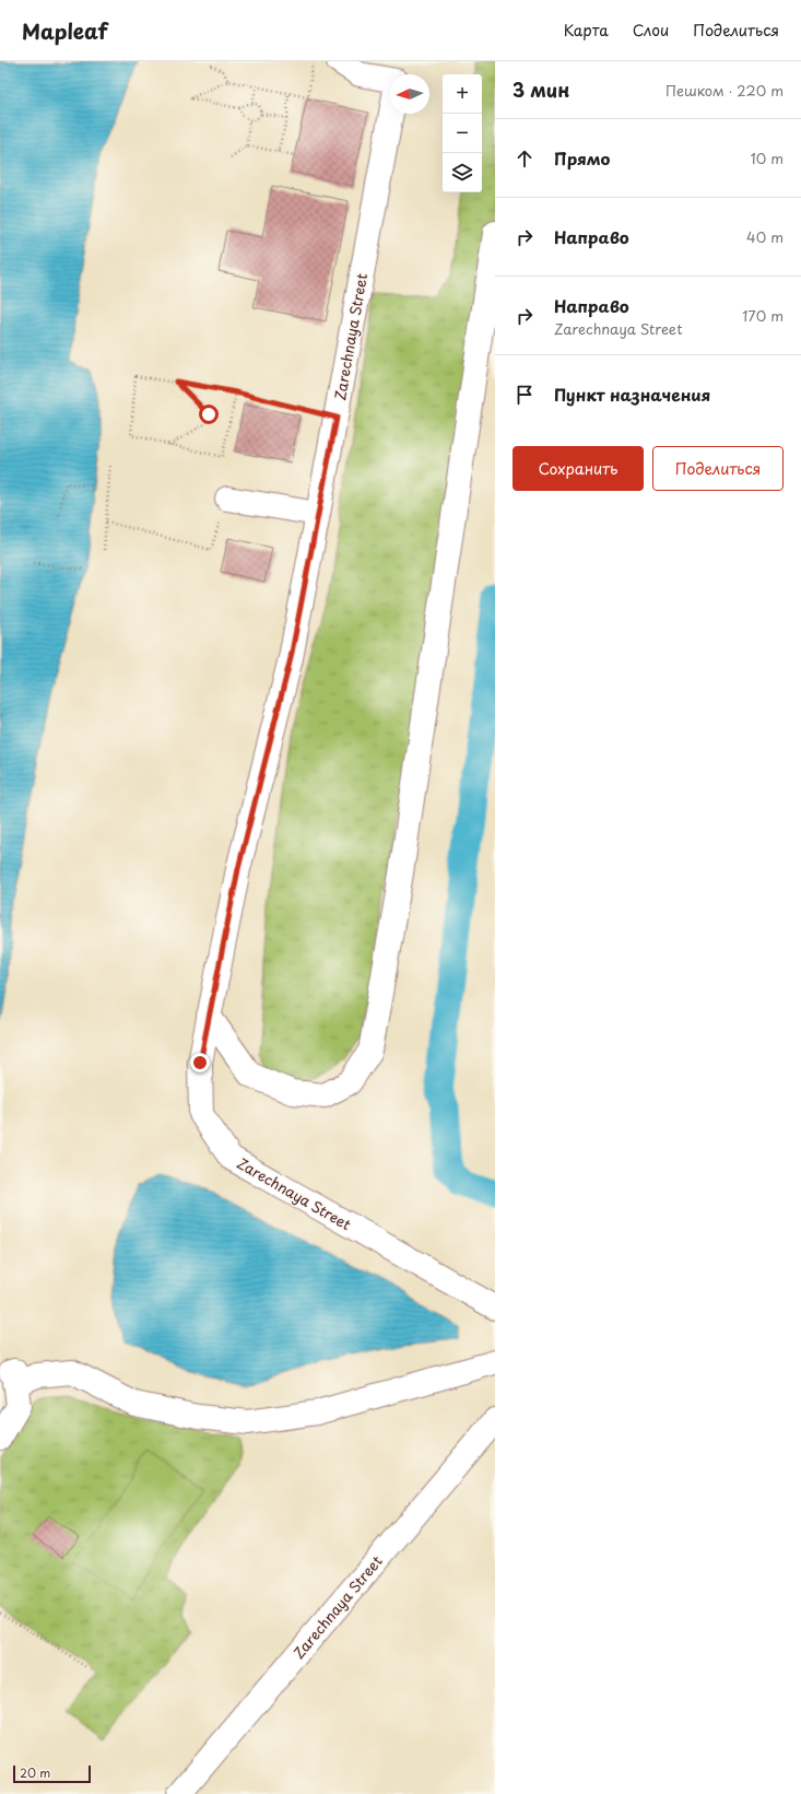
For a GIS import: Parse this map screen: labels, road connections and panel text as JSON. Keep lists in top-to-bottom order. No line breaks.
{"streets":{"street":["Zarechnaya Street"]},"scale_bar":"20 m","north":"left","page":{"header":"Mapleaf","nav":["Карта","Слои","Поделиться"],"heading":["3 мин","Пешком · 220 m"],"map_buttons":["+","−"],"list":[["Прямо","10 m"],["Направо","40 m"],["Направо","Zarechnaya Street","170 m"],"Пункт назначения"],"buttons":["Сохранить","Поделиться"],"scale":"20 m"}}
